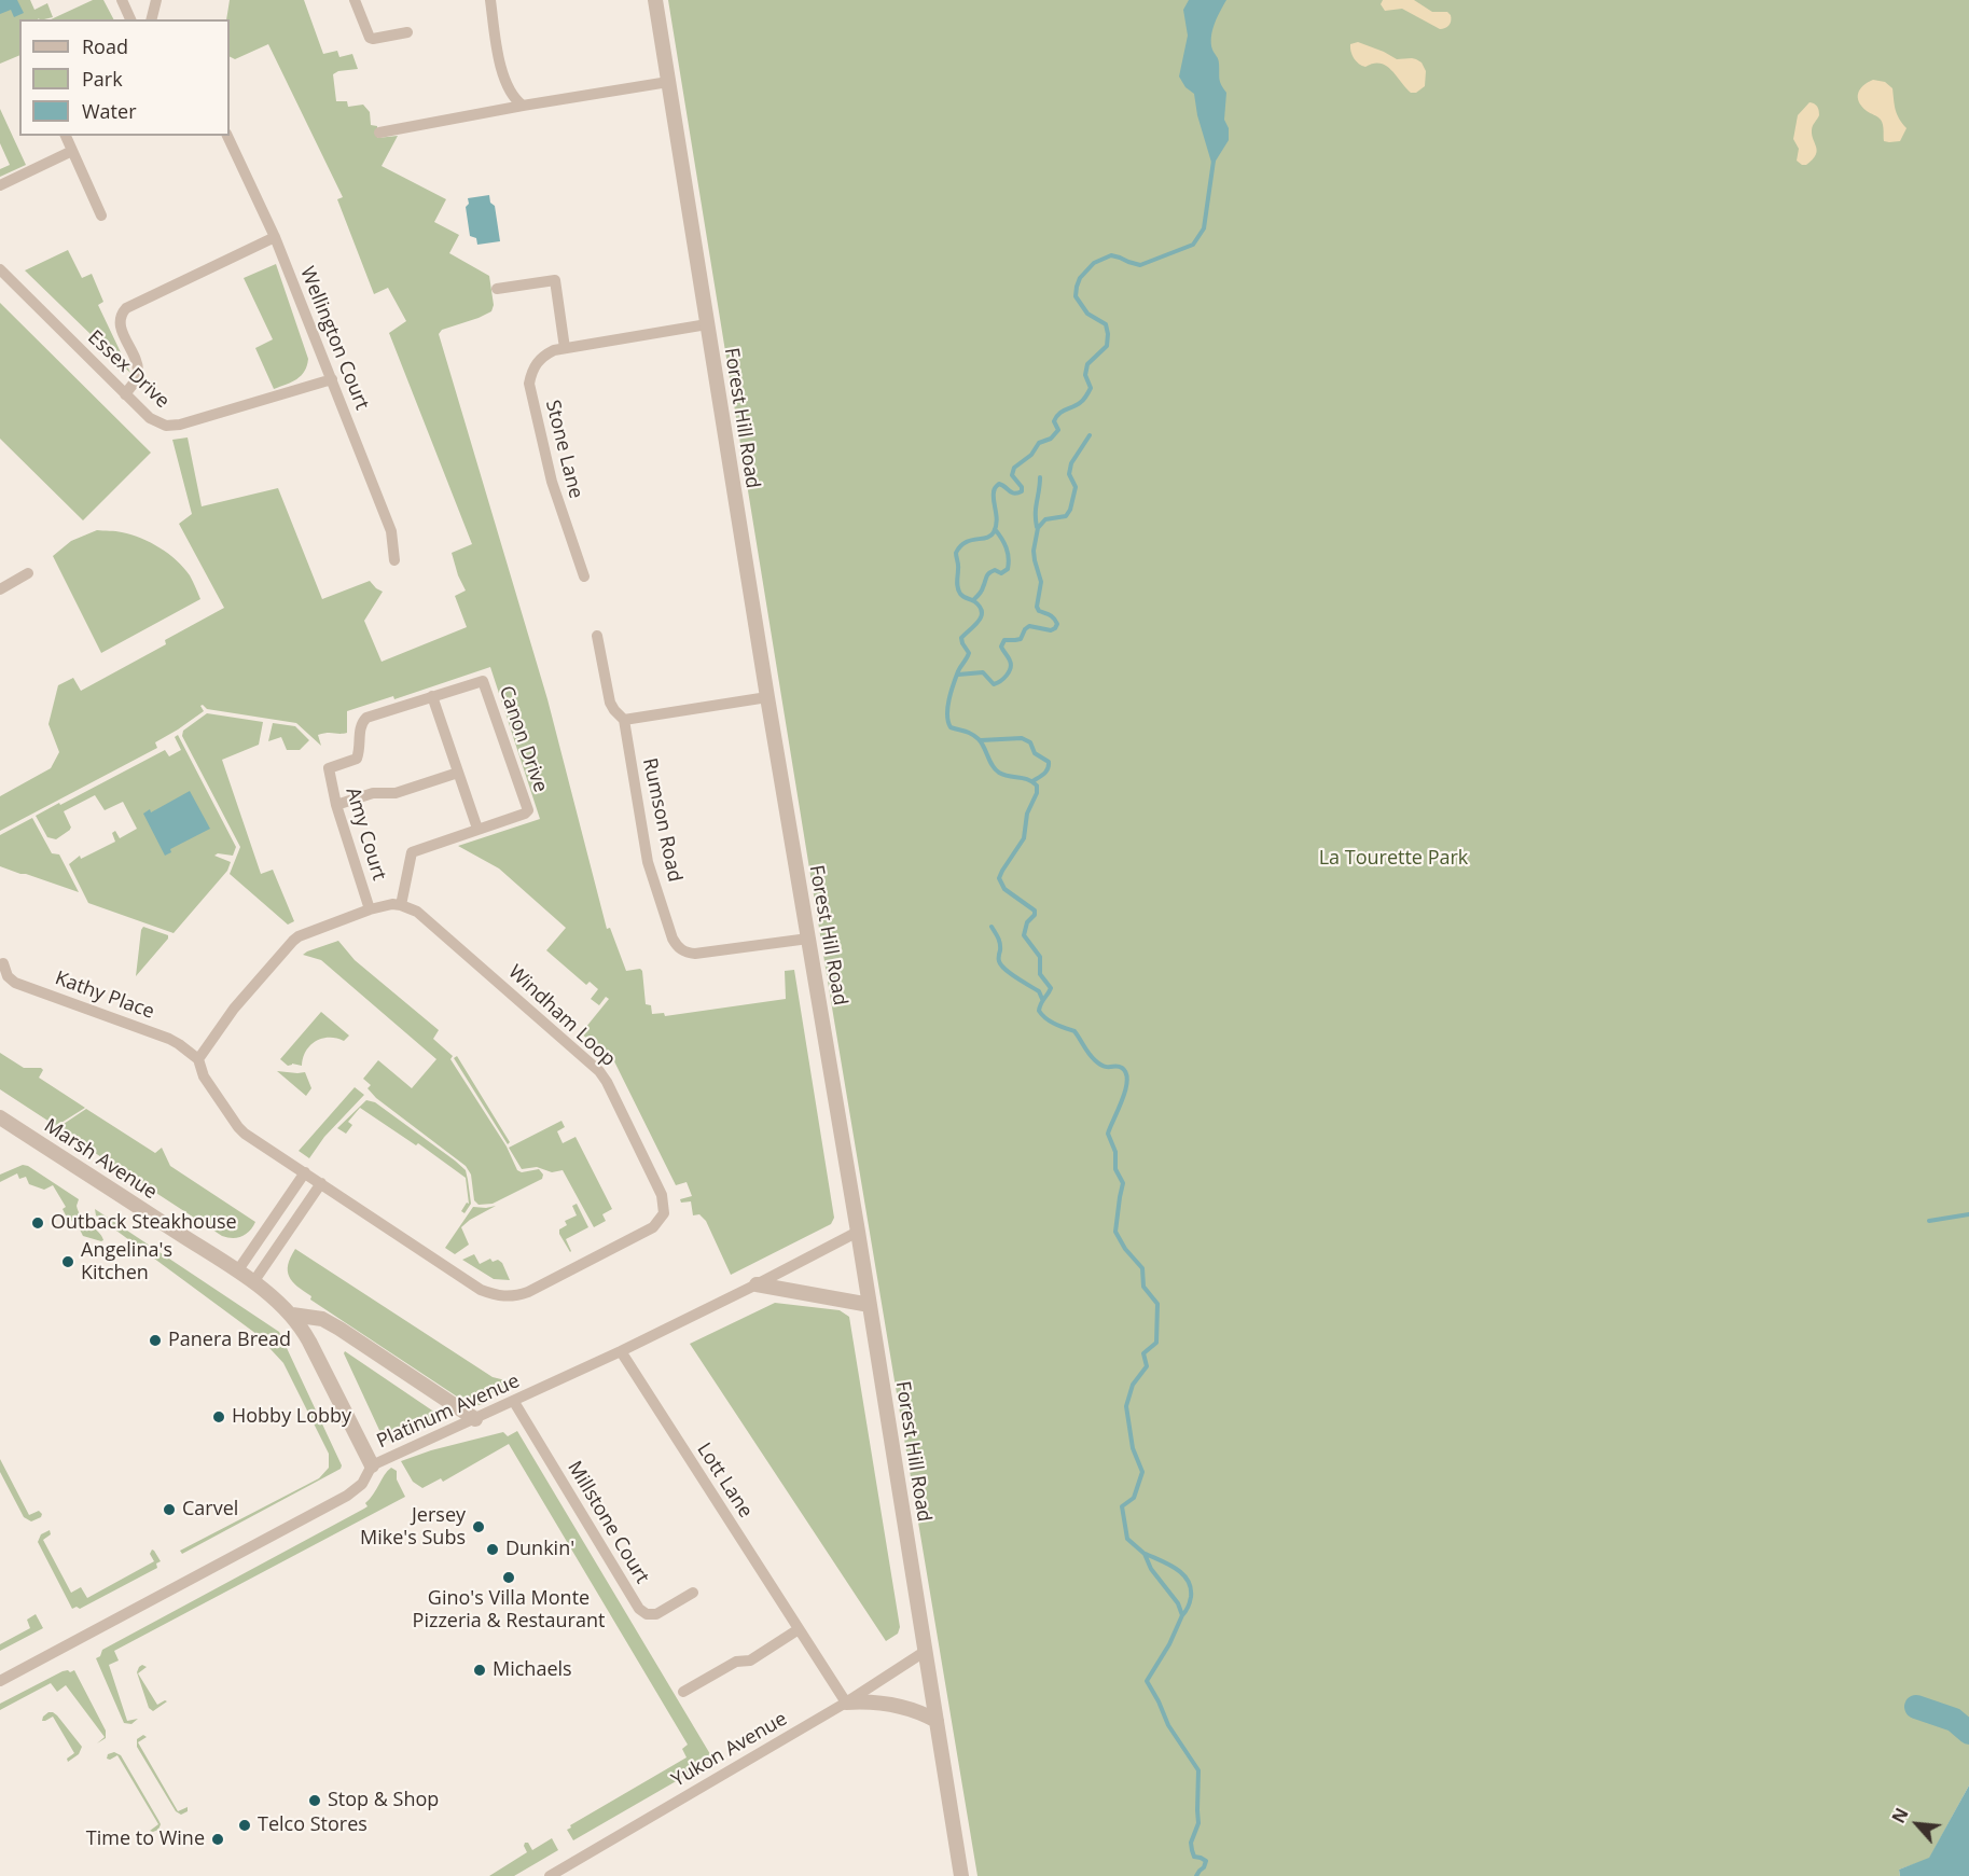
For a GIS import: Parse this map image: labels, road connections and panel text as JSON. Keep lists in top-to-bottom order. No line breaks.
{"streets":{"street":["Wellington Court","Essex Drive","Forest Hill Road","Stone Lane","Canon Drive","Rumson Road","Amy Court","Kathy Place","Windham Loop","Marsh Avenue","Platinum Avenue","Lott Lane","Millstone Court","Yukon Avenue"]},"crossings":[["Wellington Court","Essex Drive"],["Forest Hill Road","Stone Lane"],["Forest Hill Road","Rumson Road"],["Forest Hill Road","Platinum Avenue"],["Forest Hill Road","Yukon Avenue"],["Canon Drive","Amy Court"],["Canon Drive","Windham Loop"],["Kathy Place","Windham Loop"],["Marsh Avenue","Platinum Avenue"],["Platinum Avenue","Lott Lane"],["Platinum Avenue","Millstone Court"],["Lott Lane","Yukon Avenue"]],"parks":["La Tourette Park"],"places":["Outback Steakhouse","Angelina's Kitchen","Panera Bread","Hobby Lobby","Carvel","Jersey Mike's Subs","Dunkin'","Gino's Villa Monte Pizzeria & Restaurant","Michaels","Stop & Shop","Telco Stores","Time to Wine"],"legend":["Road","Park","Water"],"north":"top left"}
